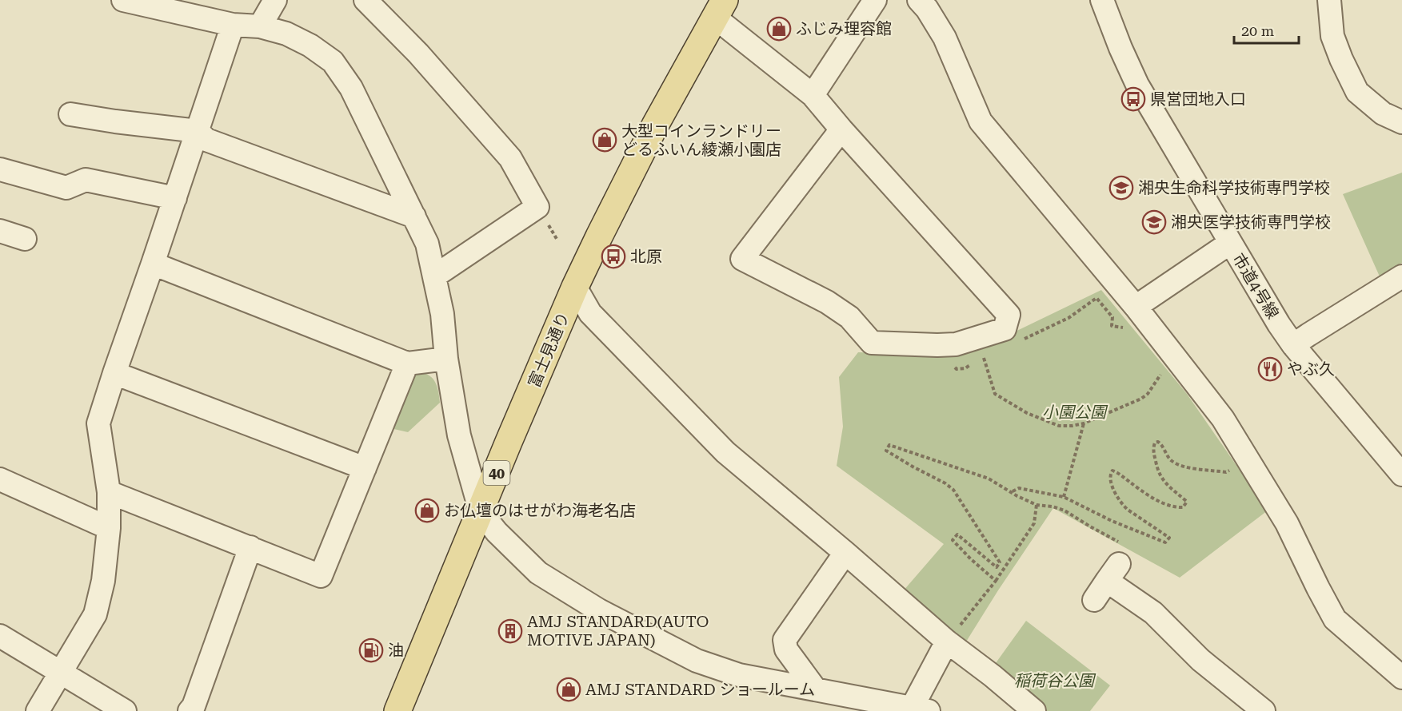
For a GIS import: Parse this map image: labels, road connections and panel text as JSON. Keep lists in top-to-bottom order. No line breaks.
{"streets":{"main road":["富士見通り","40"],"street":["市道4号線"]},"parks":["小園公園","稲荷谷公園"],"places":{"shop":["ふじみ理容館","大型コインランドリー どるふいん綾瀬小園店","お仏壇のはせがわ海老名店","AMJ STANDARD ショールーム"],"bus stop":["県営団地入口","北原"],"school or university":["湘央生命科学技術専門学校","湘央医学技術専門学校"],"restaurant":["やぶ久"],"building":["AMJ STANDARD(AUTO MOTIVE JAPAN)"],"fuel station":["油"]},"scale_bar":"20 m"}
